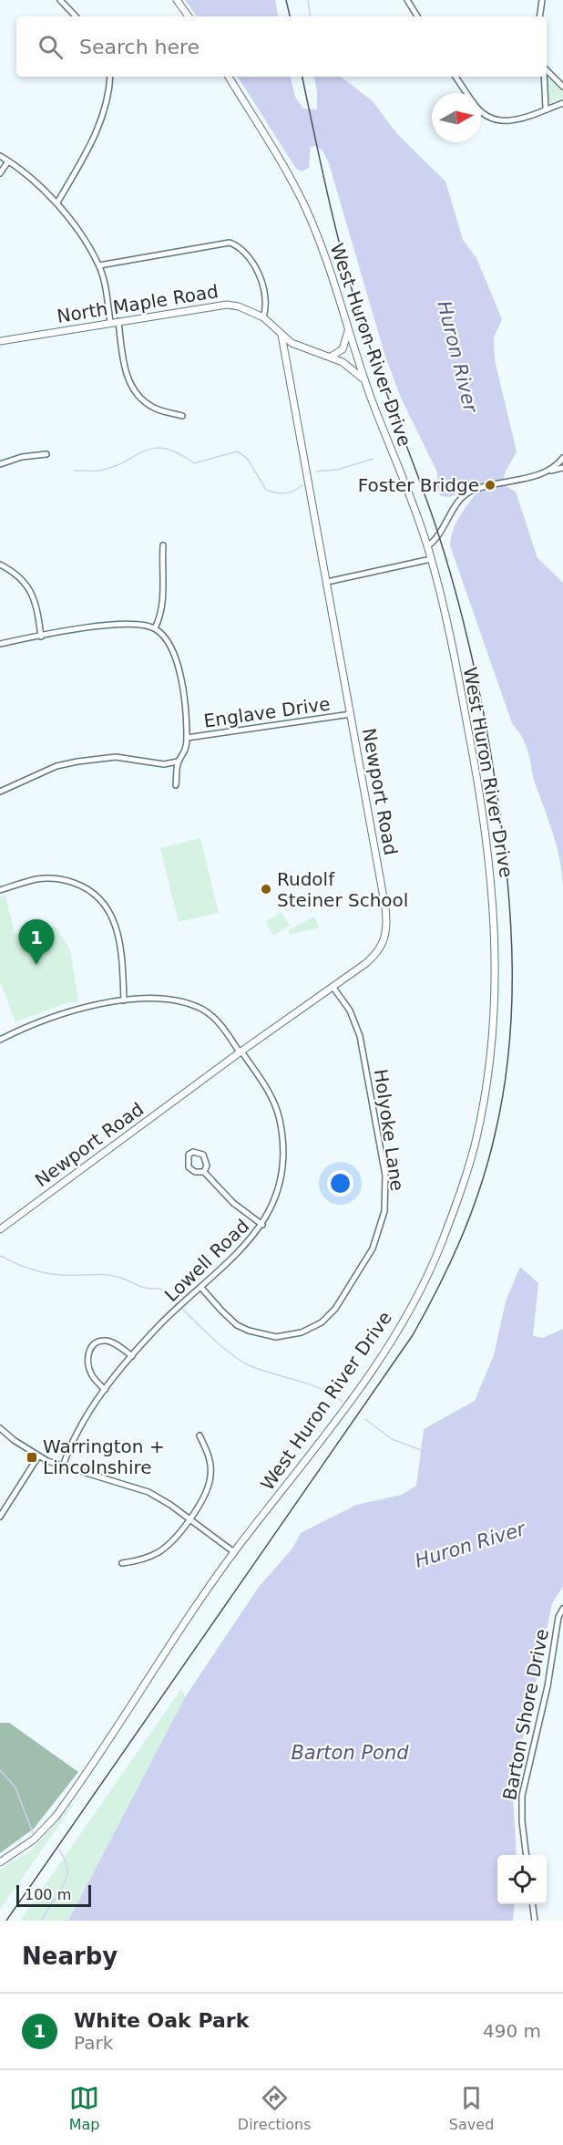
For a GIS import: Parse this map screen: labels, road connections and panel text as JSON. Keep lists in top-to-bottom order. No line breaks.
{"streets":{"street":["North Maple Road","West Huron River Drive","Englave Drive","Newport Road","Holyoke Lane","Lowell Road","Barton Shore Drive"]},"crossings":[["North Maple Road","West Huron River Drive"],["North Maple Road","Newport Road"],["Englave Drive","Newport Road"],["Newport Road","Holyoke Lane"],["Newport Road","Lowell Road"],["Holyoke Lane","Lowell Road"]],"water":["Huron River","Barton Pond"],"places":{"other":["Foster Bridge","Rudolf Steiner School"],"transit":["Warrington + Lincolnshire"]},"scale_bar":"100 m","north":"right","page":{"search":"Search here","pins":"1","scale":"100 m","heading":"Nearby","list":[{"mark":"1","name":"White Oak Park","note":"Park","value":"490 m"}],"nav":["Map","Directions","Saved"]}}
